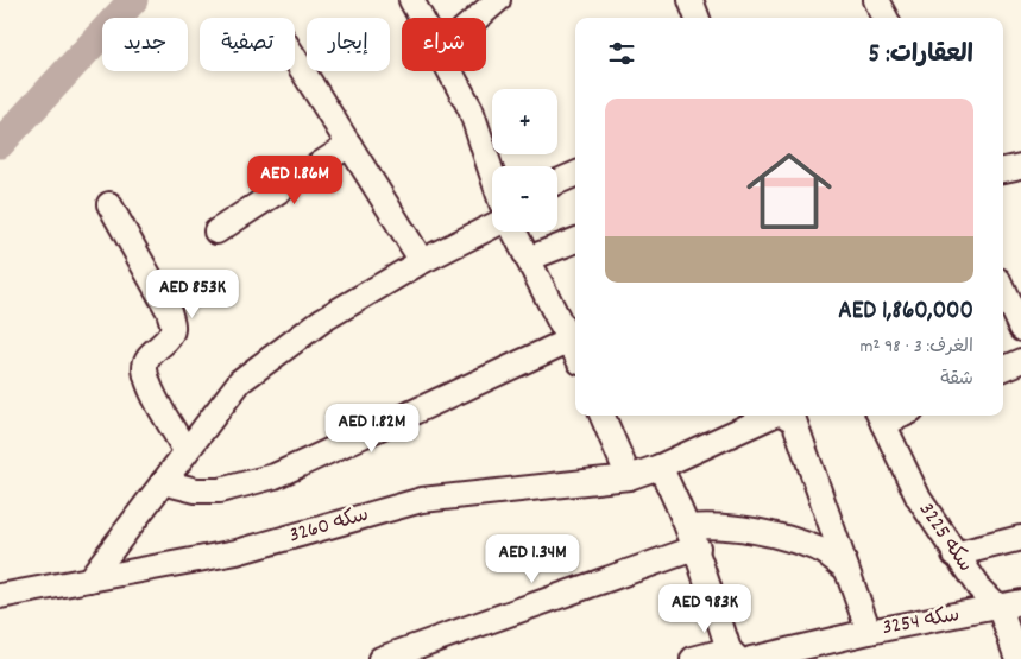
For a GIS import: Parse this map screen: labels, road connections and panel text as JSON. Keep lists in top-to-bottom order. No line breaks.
{"streets":{"street":["سكه 3260","سكه 3225","سكه 3254"]},"crossings":[["سكه 3225","سكه 3254"]],"page":{"chip":["شراء","إيجار","تصفية","جديد"],"heading":"العقارات: 5","map_buttons":["+","−"],"list":[{"name":"AED 1,860,000","note":"الغرف: 3 · 98 m² · شقة"}],"price":["AED 1.86M","AED 853K","AED 1.82M","AED 1.34M","AED 983K"]}}
